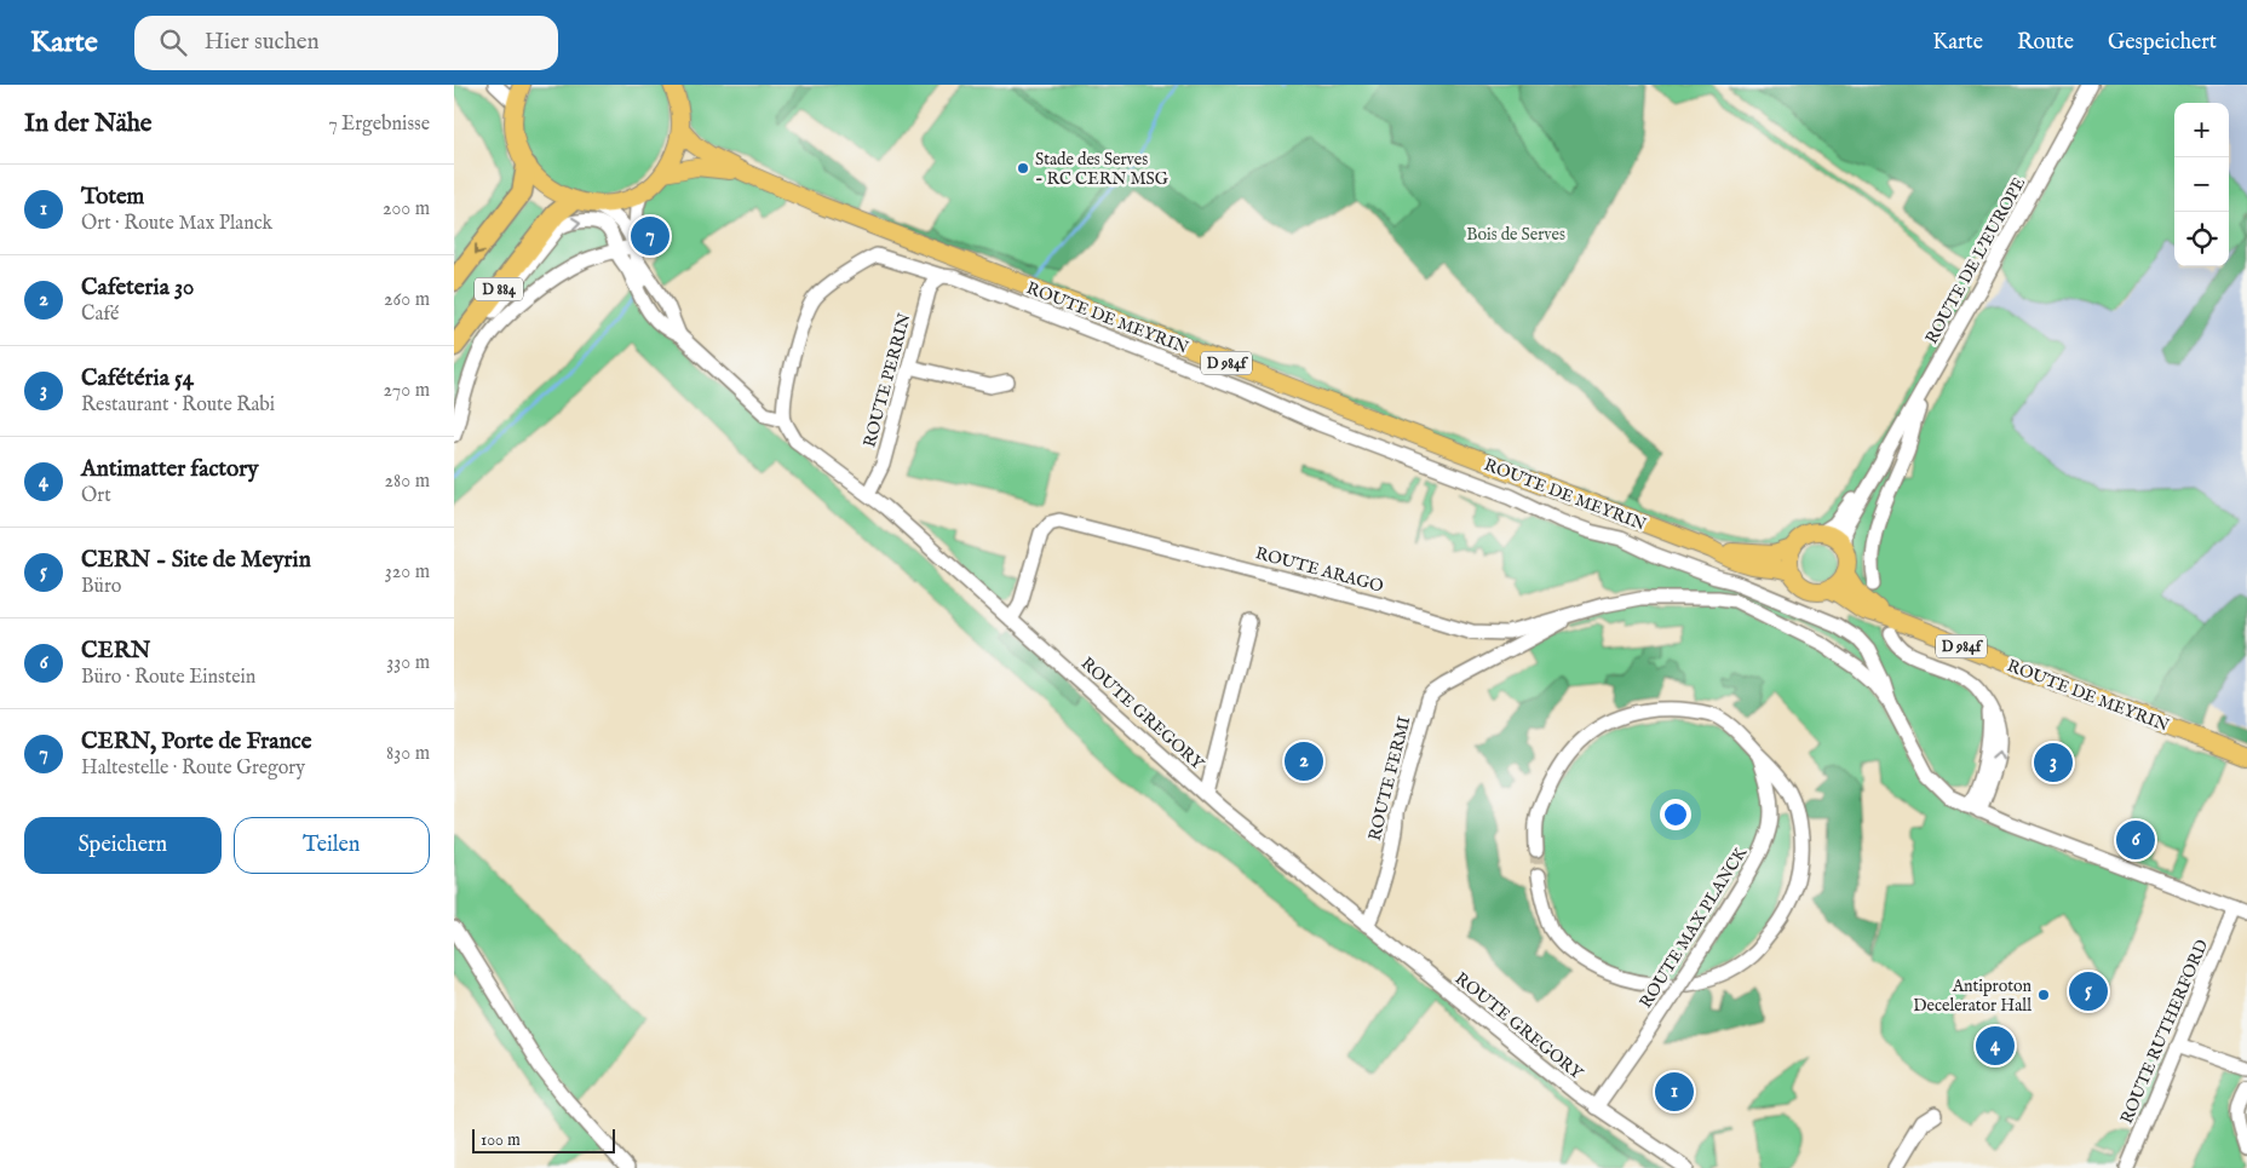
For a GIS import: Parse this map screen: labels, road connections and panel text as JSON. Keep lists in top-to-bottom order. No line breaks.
{"streets":{"highway":["D 884"],"main road":["ROUTE DE MEYRIN","D 984f"],"street":["ROUTE DE L'EUROPE","ROUTE PERRIN","ROUTE ARAGO","ROUTE GREGORY","ROUTE FERMI","ROUTE MAX PLANCK","ROUTE RUTHERFORD"]},"crossings":[["ROUTE DE L'EUROPE","ROUTE DE MEYRIN"],["ROUTE PERRIN","ROUTE GREGORY"],["ROUTE ARAGO","ROUTE GREGORY"],["ROUTE ARAGO","ROUTE FERMI"],["ROUTE GREGORY","ROUTE FERMI"],["ROUTE GREGORY","ROUTE MAX PLANCK"]],"parks":["Bois de Serves"],"places":["Stade des Serves - RC CERN MSG","Antiproton Decelerator Hall"],"scale_bar":"100 m","page":{"header":"Karte","search":"Hier suchen","nav":["Karte","Route","Gespeichert"],"heading":["In der Nähe","7 Ergebnisse"],"map_buttons":["+","−"],"list":[{"mark":"1","name":"Totem","note":"Ort · Route Max Planck","value":"200 m"},{"mark":"2","name":"Cafeteria 30","note":"Café","value":"260 m"},{"mark":"3","name":"Cafétéria 54","note":"Restaurant · Route Rabi","value":"270 m"},{"mark":"4","name":"Antimatter factory","note":"Ort","value":"280 m"},{"mark":"5","name":"CERN - Site de Meyrin","note":"Büro","value":"320 m"},{"mark":"6","name":"CERN","note":"Büro · Route Einstein","value":"330 m"},{"mark":"7","name":"CERN, Porte de France","note":"Haltestelle · Route Gregory","value":"830 m"}],"pins":["7","2","3","6","5","4","1"],"buttons":["Speichern","Teilen"],"scale":"100 m"}}
